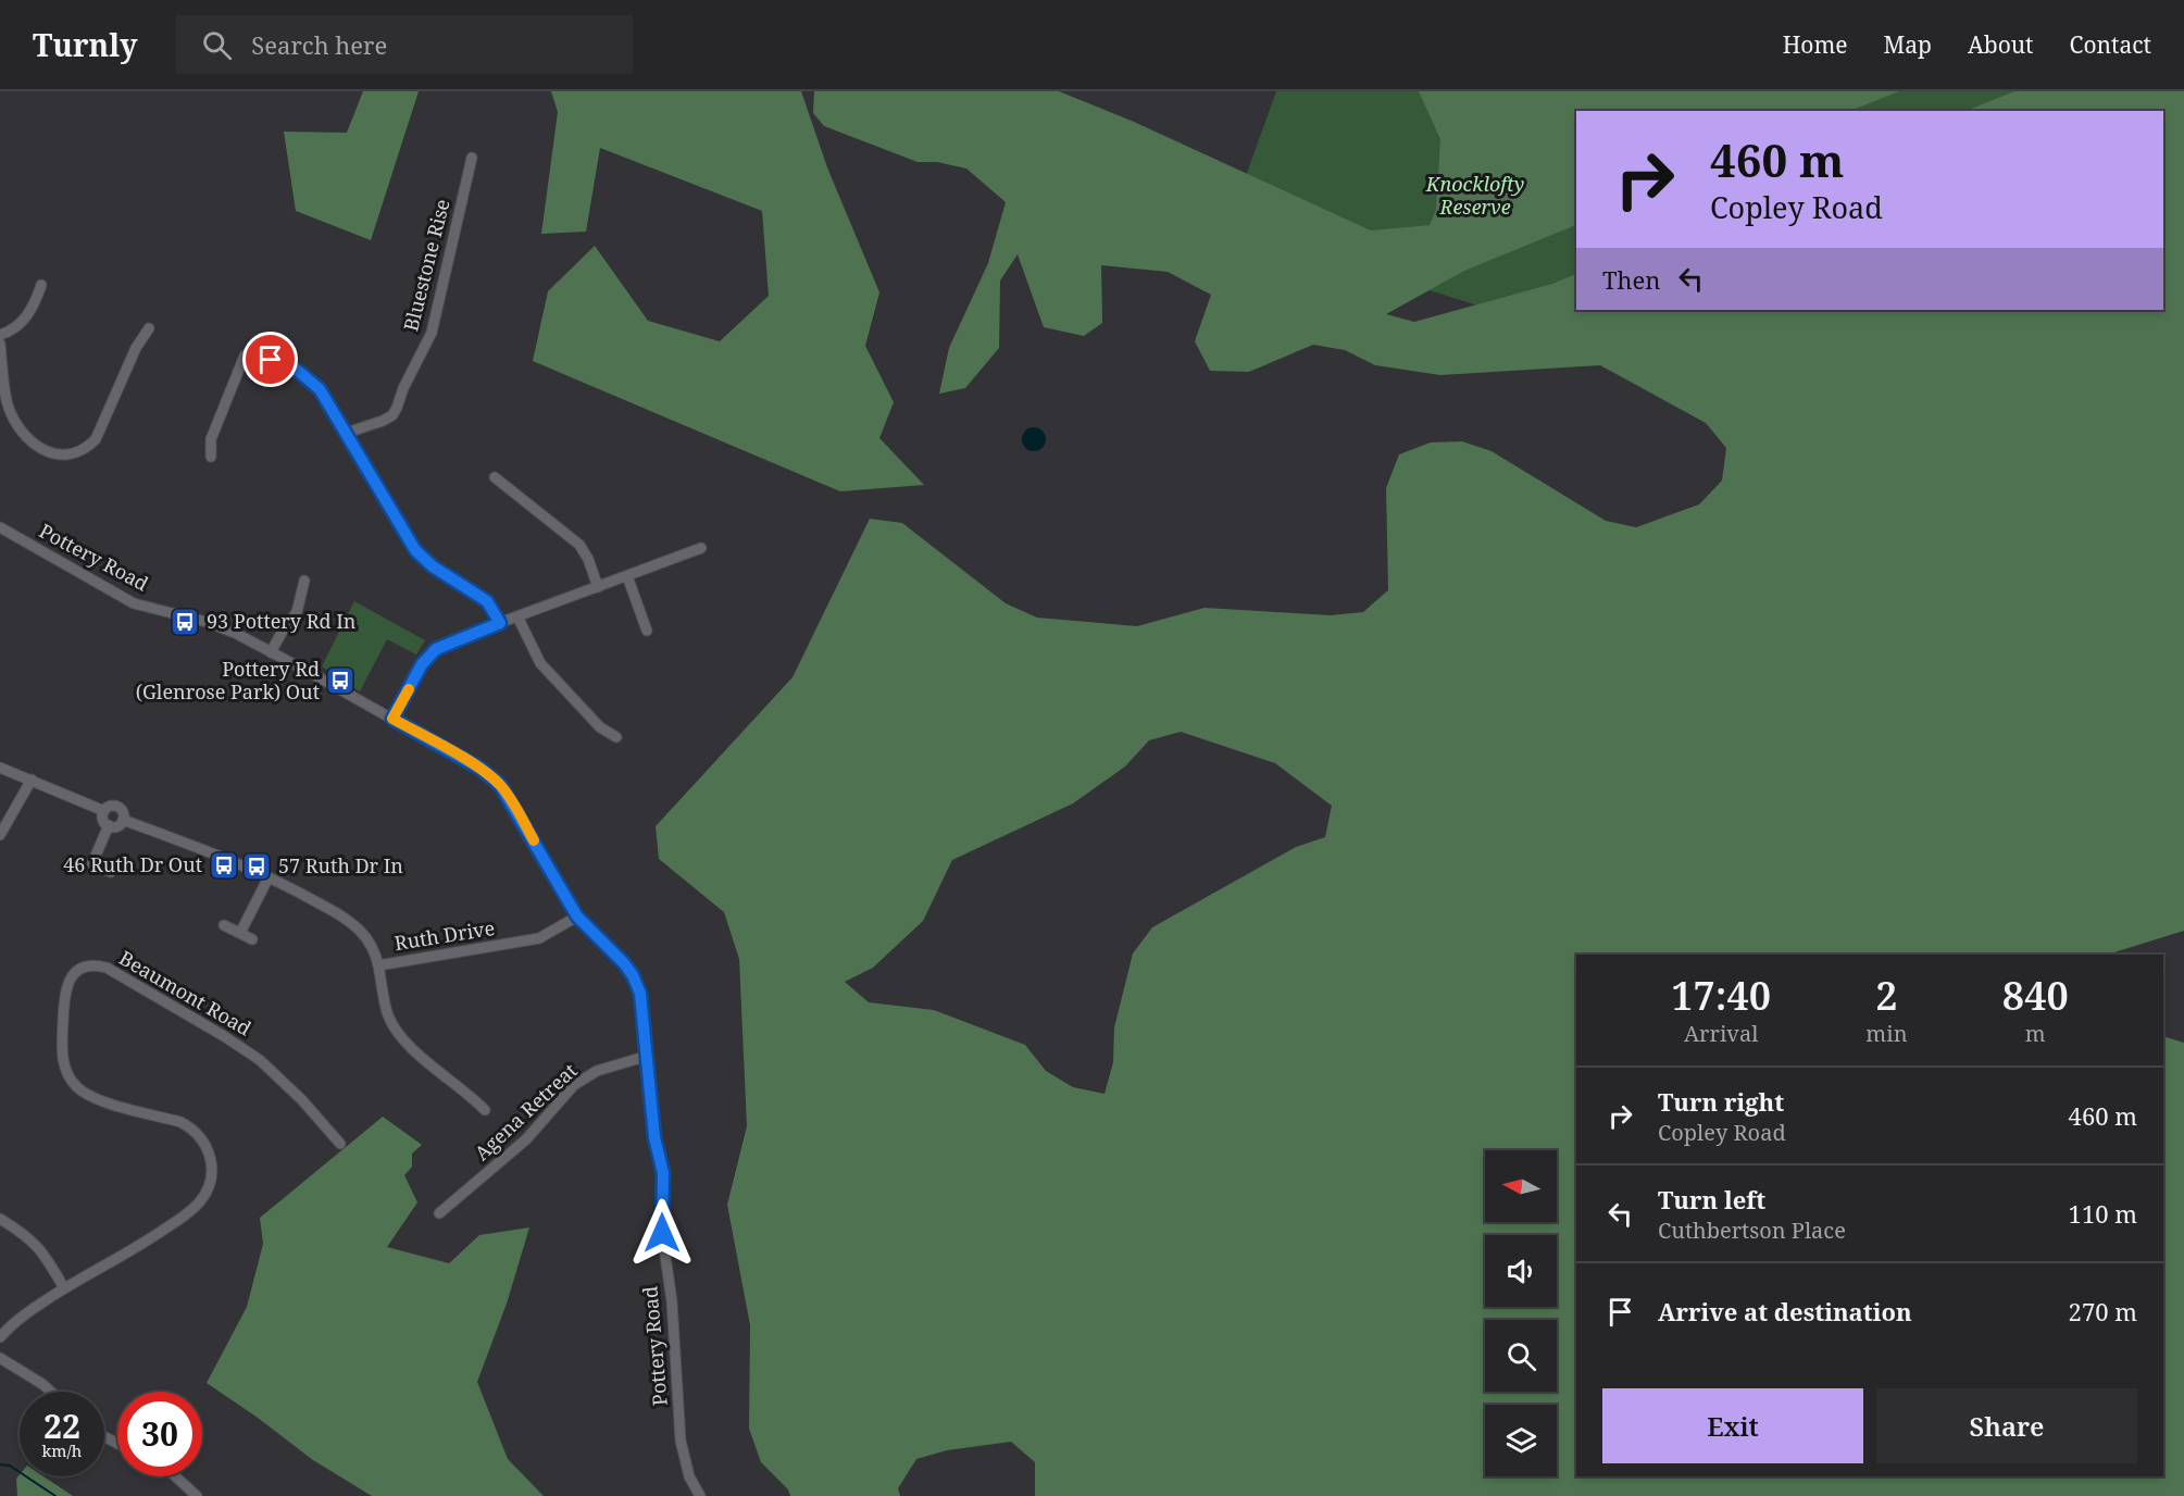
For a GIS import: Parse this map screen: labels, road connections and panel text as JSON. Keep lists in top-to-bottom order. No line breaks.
{"streets":{"street":["Bluestone Rise","Pottery Road","Ruth Drive","Beaumont Road","Agena Retreat"]},"crossings":[["Pottery Road","Ruth Drive"],["Pottery Road","Agena Retreat"]],"parks":["Knocklofty Reserve"],"places":{"bus stop":["93 Pottery Rd In","Pottery Rd (Glenrose Park) Out","46 Ruth Dr Out","57 Ruth Dr In"]},"north":"left","page":{"header":"Turnly","search":"Search here","nav":["Home","Map","About","Contact"],"turn":["460 m","Copley Road"],"then":"Then","eta":["17:40","Arrival","2","min","840","m"],"list":[{"name":"Turn right","note":"Copley Road","value":"460 m"},{"name":"Turn left","note":"Cuthbertson Place","value":"110 m"},{"name":"Arrive at destination","value":"270 m"}],"buttons":["Exit","Share"],"speed":"22 km/h","limit":"30"}}
